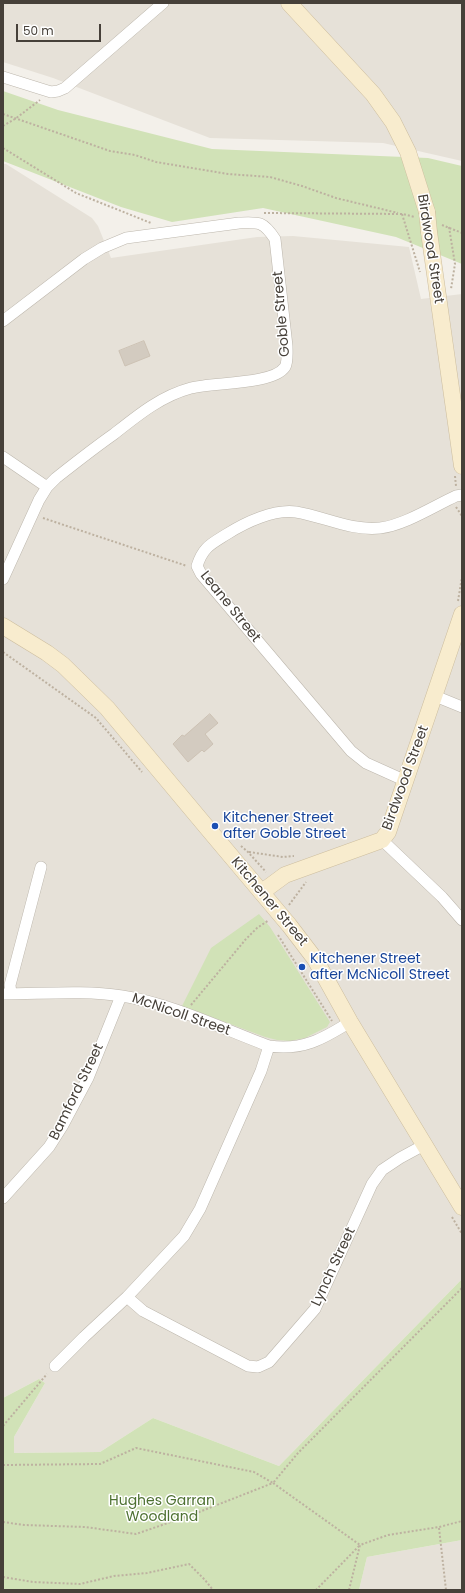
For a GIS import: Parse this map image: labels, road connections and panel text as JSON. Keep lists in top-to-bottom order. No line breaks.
{"streets":{"street":["Birdwood Street","Goble Street","Leane Street","Kitchener Street","McNicoll Street","Bamford Street","Lynch Street"]},"crossings":[["Birdwood Street","Leane Street"],["Birdwood Street","Kitchener Street"],["Kitchener Street","McNicoll Street"],["Kitchener Street","Lynch Street"],["McNicoll Street","Bamford Street"]],"parks":["Hughes Garran Woodland"],"places":["Kitchener Street after Goble Street","Kitchener Street after McNicoll Street"],"scale_bar":"50 m"}
